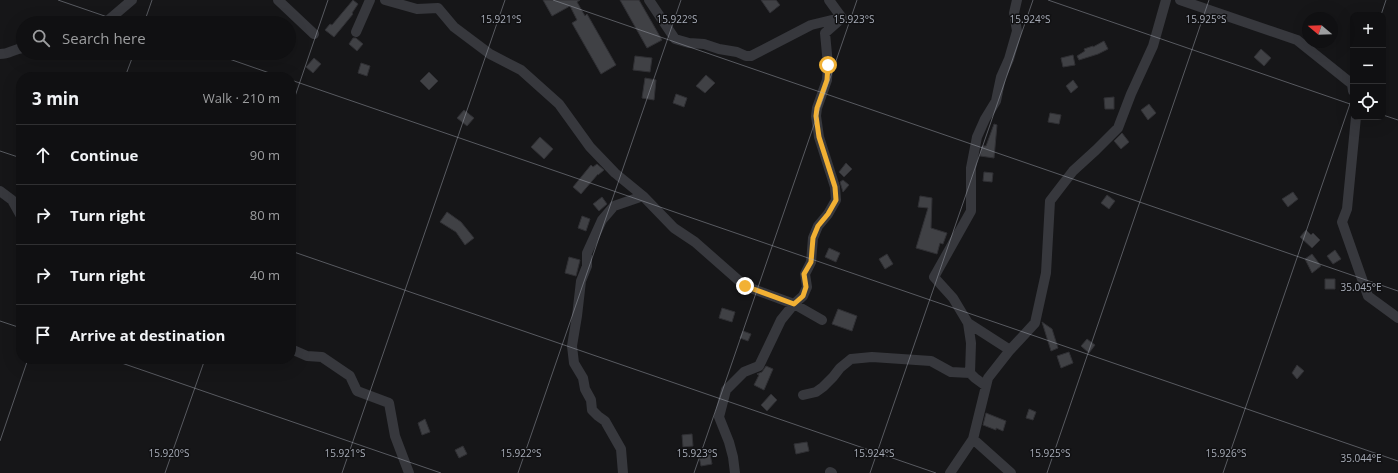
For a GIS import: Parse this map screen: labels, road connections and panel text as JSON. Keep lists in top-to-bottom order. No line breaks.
{"north":"left","page":{"map_buttons":["+","−"],"search":"Search here","heading":["3 min","Walk · 210 m"],"list":[["Continue","90 m"],["Turn right","80 m"],["Turn right","40 m"],"Arrive at destination"]},"coordinates":["15.921°S","15.922°S","15.923°S","15.924°S","15.925°S","35.045°E","15.920°S","15.926°S","35.044°E"]}
